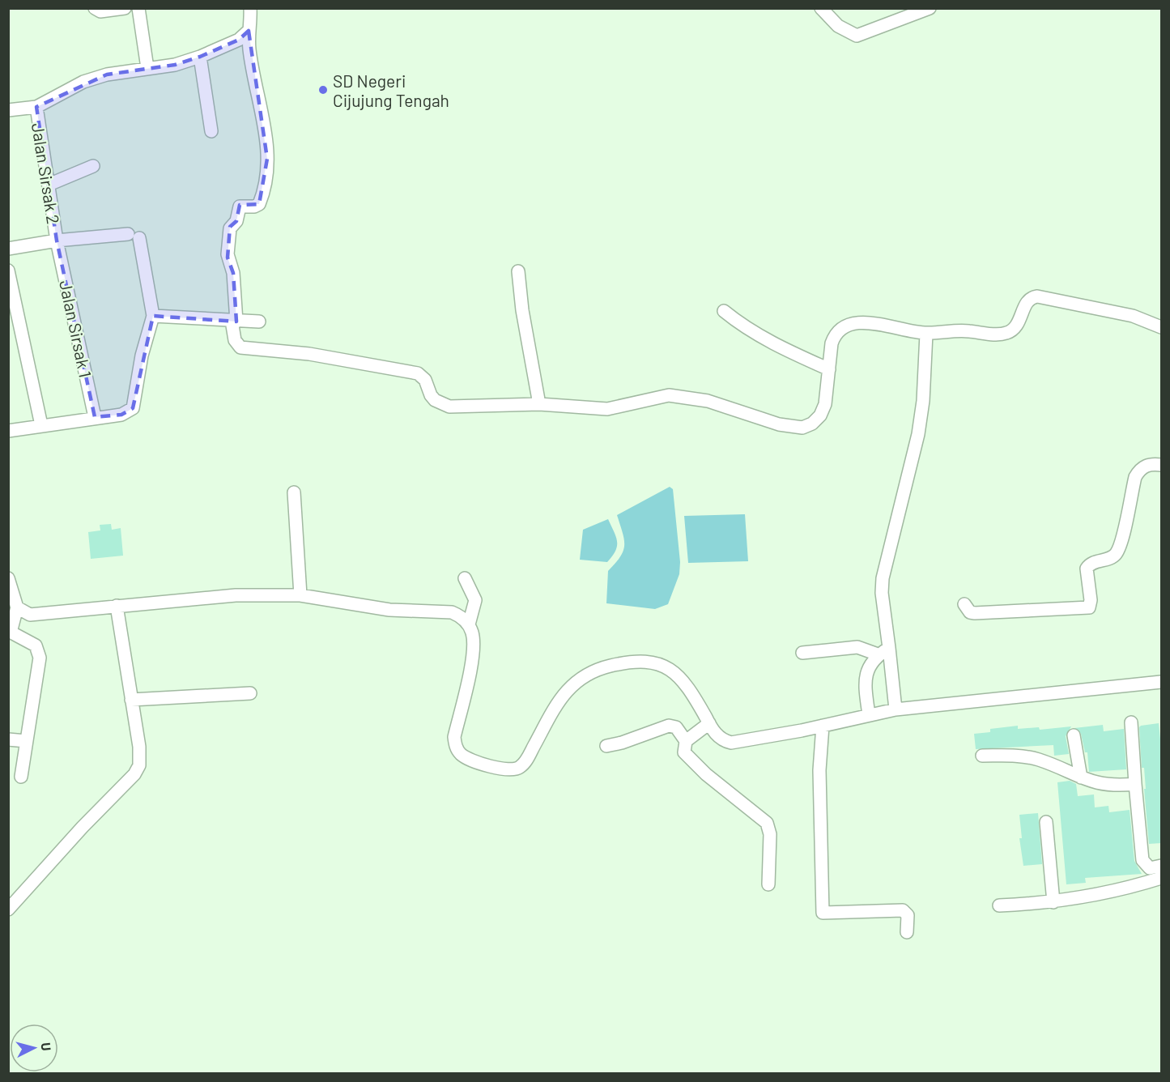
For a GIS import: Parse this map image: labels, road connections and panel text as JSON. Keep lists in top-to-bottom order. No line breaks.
{"streets":{"street":["Jalan Sirsak 2","Jalan Sirsak 1"]},"crossings":[["Jalan Sirsak 2","Jalan Sirsak 1"]],"places":["SD Negeri Cijujung Tengah"],"north":"right"}
